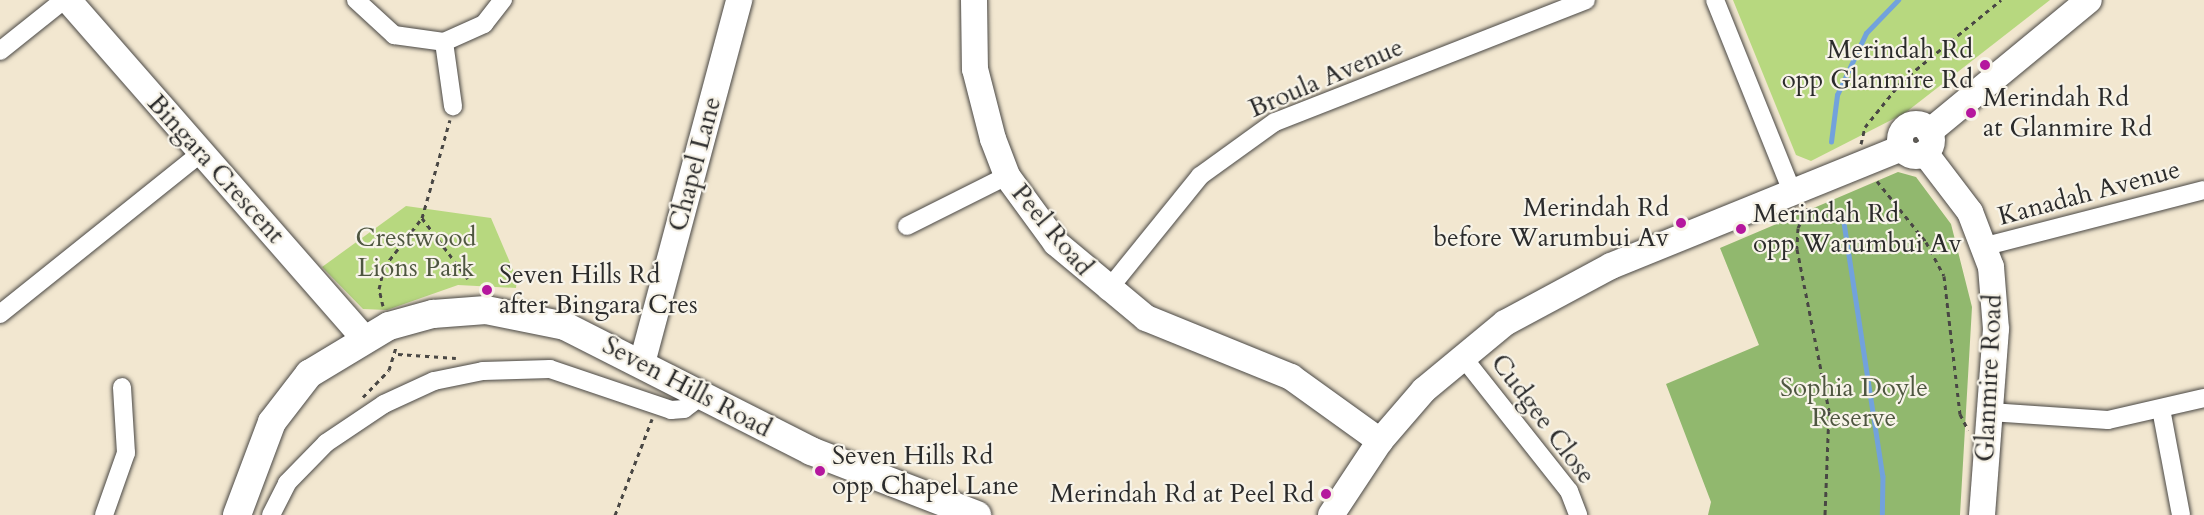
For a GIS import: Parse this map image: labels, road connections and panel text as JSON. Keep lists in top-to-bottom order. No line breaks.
{"streets":{"main road":["Seven Hills Road"],"street":["Broula Avenue","Chapel Lane","Bingara Crescent","Kanadah Avenue","Peel Road","Glanmire Road","Cudgee Close"]},"crossings":[["Broula Avenue","Peel Road"],["Chapel Lane","Seven Hills Road"],["Bingara Crescent","Seven Hills Road"],["Kanadah Avenue","Glanmire Road"]],"parks":["Crestwood Lions Park","Sophia Doyle Reserve"],"places":["Merindah Rd opp Glanmire Rd","Merindah Rd at Glanmire Rd","Merindah Rd before Warumbui Av","Merindah Rd opp Warumbui Av","Seven Hills Rd after Bingara Cres","Seven Hills Rd opp Chapel Lane","Merindah Rd at Peel Rd"]}
